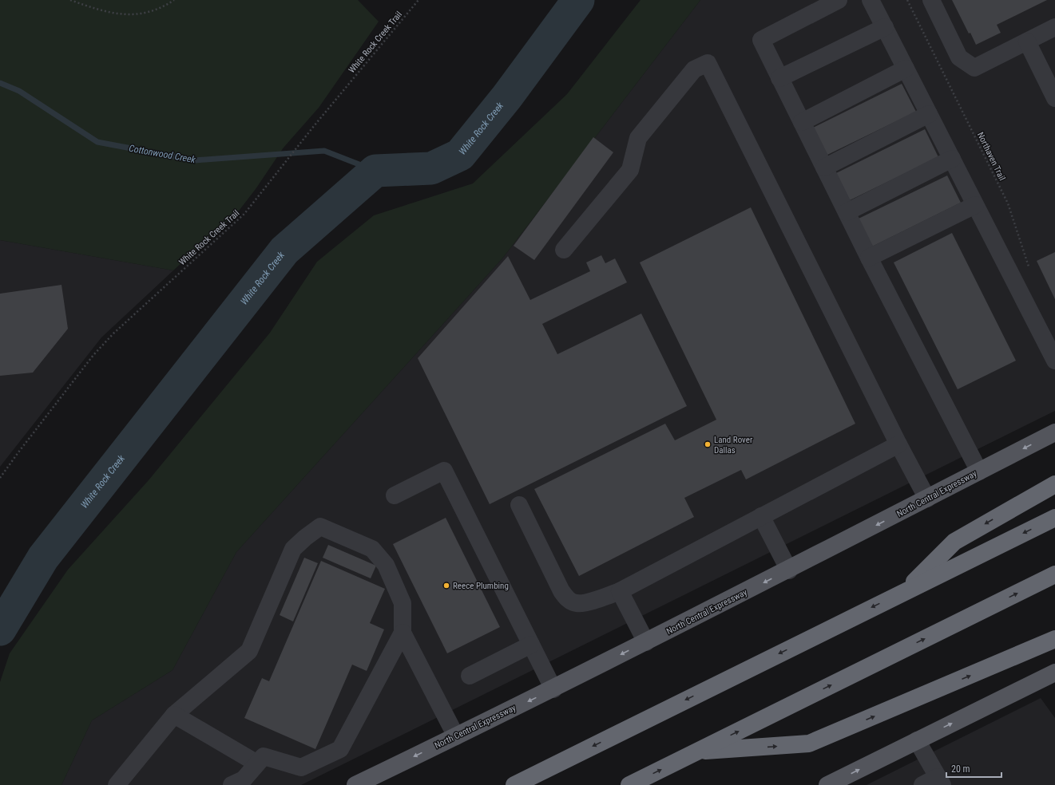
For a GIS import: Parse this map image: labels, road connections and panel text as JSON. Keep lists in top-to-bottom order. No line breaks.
{"streets":{"main road":["North Central Expressway"],"path":["White Rock Creek Trail","Northaven Trail"]},"one_way":["North Central Expressway"],"water":["White Rock Creek","Cottonwood Creek"],"places":["Land Rover Dallas","Reece Plumbing"],"scale_bar":"20 m"}
